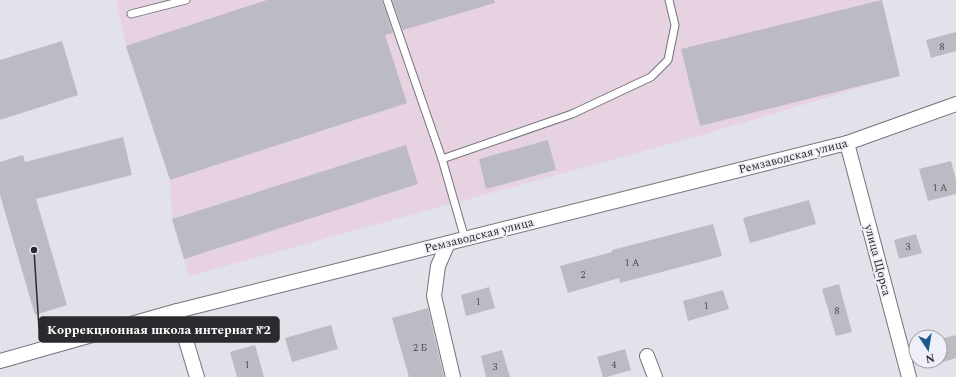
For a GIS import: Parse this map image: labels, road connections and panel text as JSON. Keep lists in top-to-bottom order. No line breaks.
{"streets":{"street":["Ремзаводская улица","улица Щорса"]},"crossings":[["Ремзаводская улица","улица Щорса"]],"places":["Коррекционная школа интернат №2"],"house_numbers":["8","1 А","3","1 А","2","1","1","8","2 Б","1","4","3"],"north":"bottom"}
